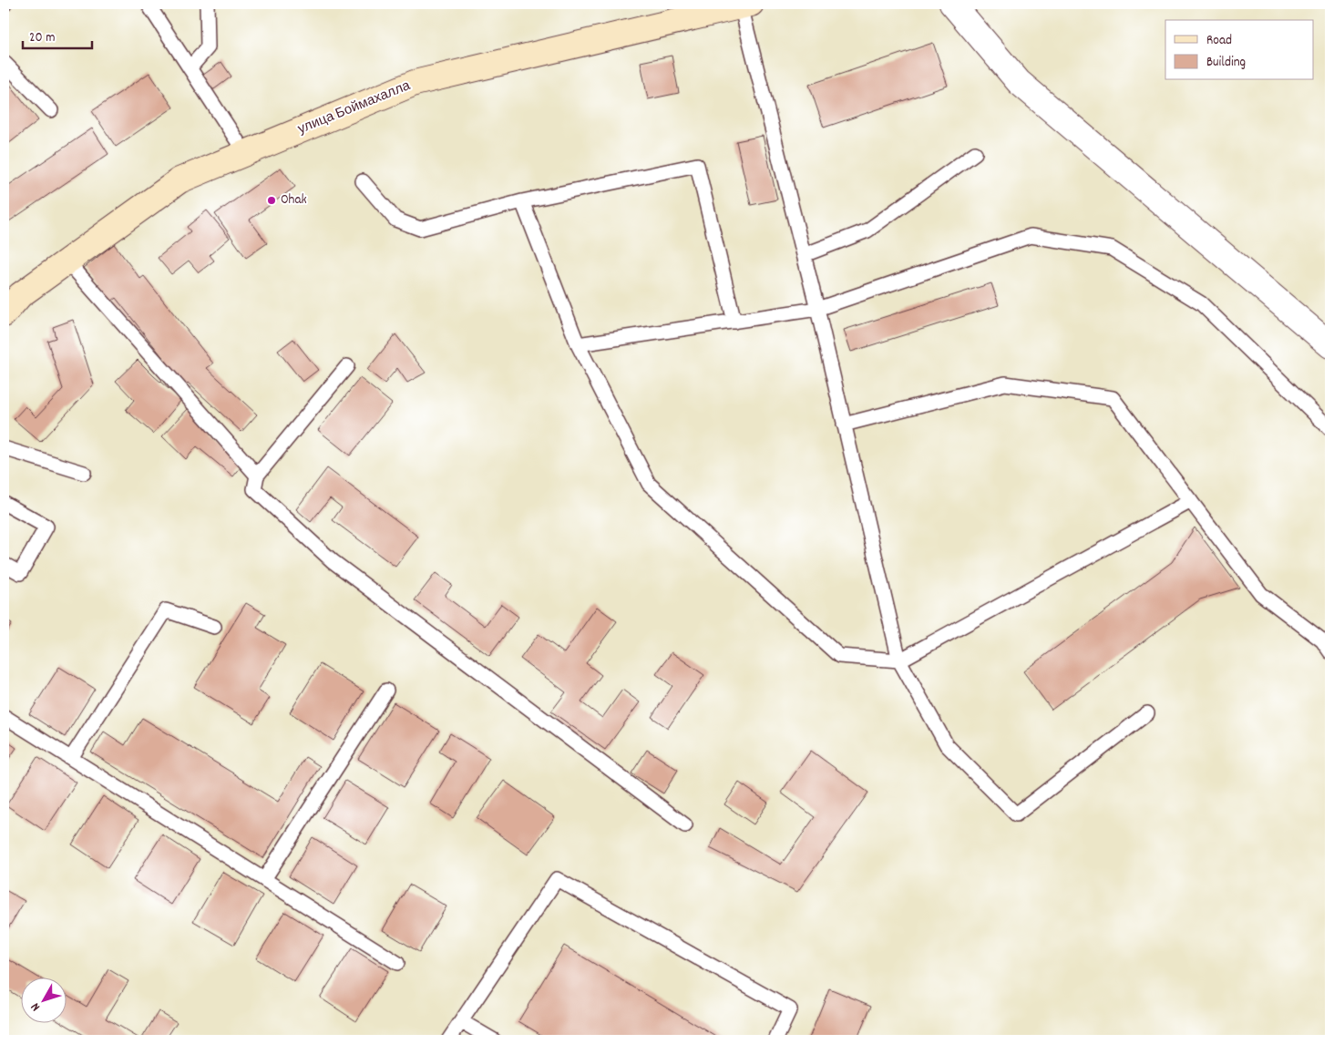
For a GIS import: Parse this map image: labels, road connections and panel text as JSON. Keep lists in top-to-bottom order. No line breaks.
{"streets":{"main road":["улица Боймахалла"]},"places":["Ohak"],"legend":["Road","Building"],"scale_bar":"20 m","north":"bottom left"}
